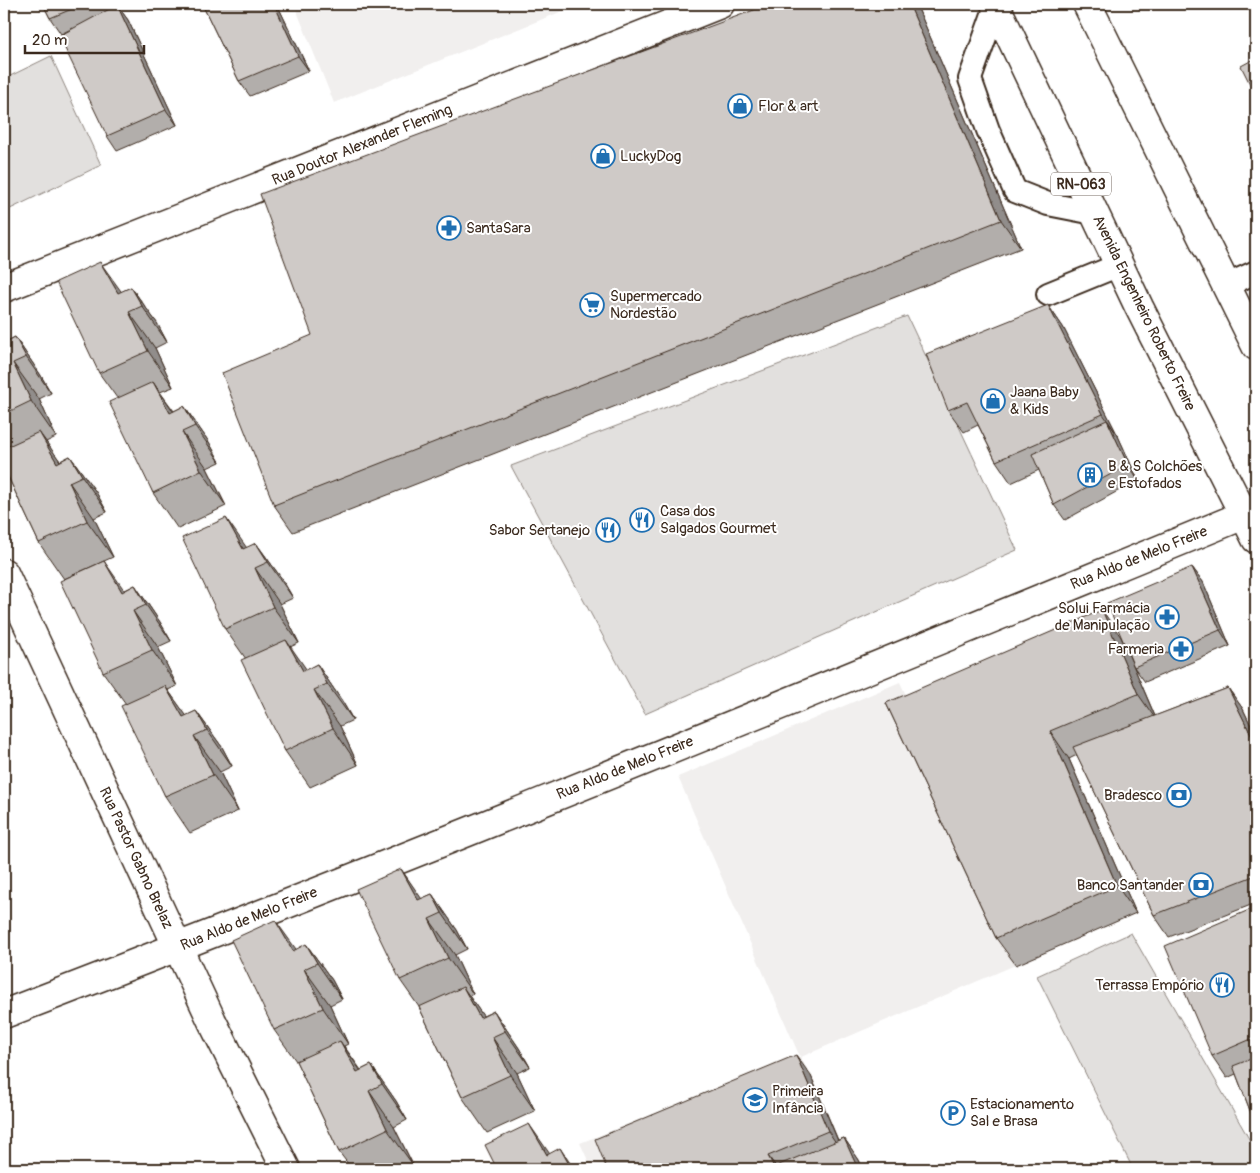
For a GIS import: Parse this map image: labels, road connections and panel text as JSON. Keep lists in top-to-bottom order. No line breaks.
{"streets":{"street":["Rua Doutor Alexander Fleming","RN-063","Avenida Engenheiro Roberto Freire","Rua Aldo de Melo Freire","Rua Pastor Gabno Brelaz"]},"crossings":[["Avenida Engenheiro Roberto Freire","Rua Aldo de Melo Freire"],["Rua Aldo de Melo Freire","Rua Pastor Gabno Brelaz"]],"places":{"shop":["Flor & art","LuckyDog","Jaana Baby & Kids"],"pharmacy":["SantaSara","Solui Farmácia de Manipulação","Farmeria"],"supermarket":["Supermercado Nordestão"],"building":["B & S Colchões e Estofados"],"restaurant":["Casa dos Salgados Gourmet","Sabor Sertanejo","Terrassa Empório"],"bank":["Bradesco","Banco Santander"],"school or university":["Primeira Infância"],"parking":["Estacionamento Sal e Brasa"]},"scale_bar":"20 m"}
